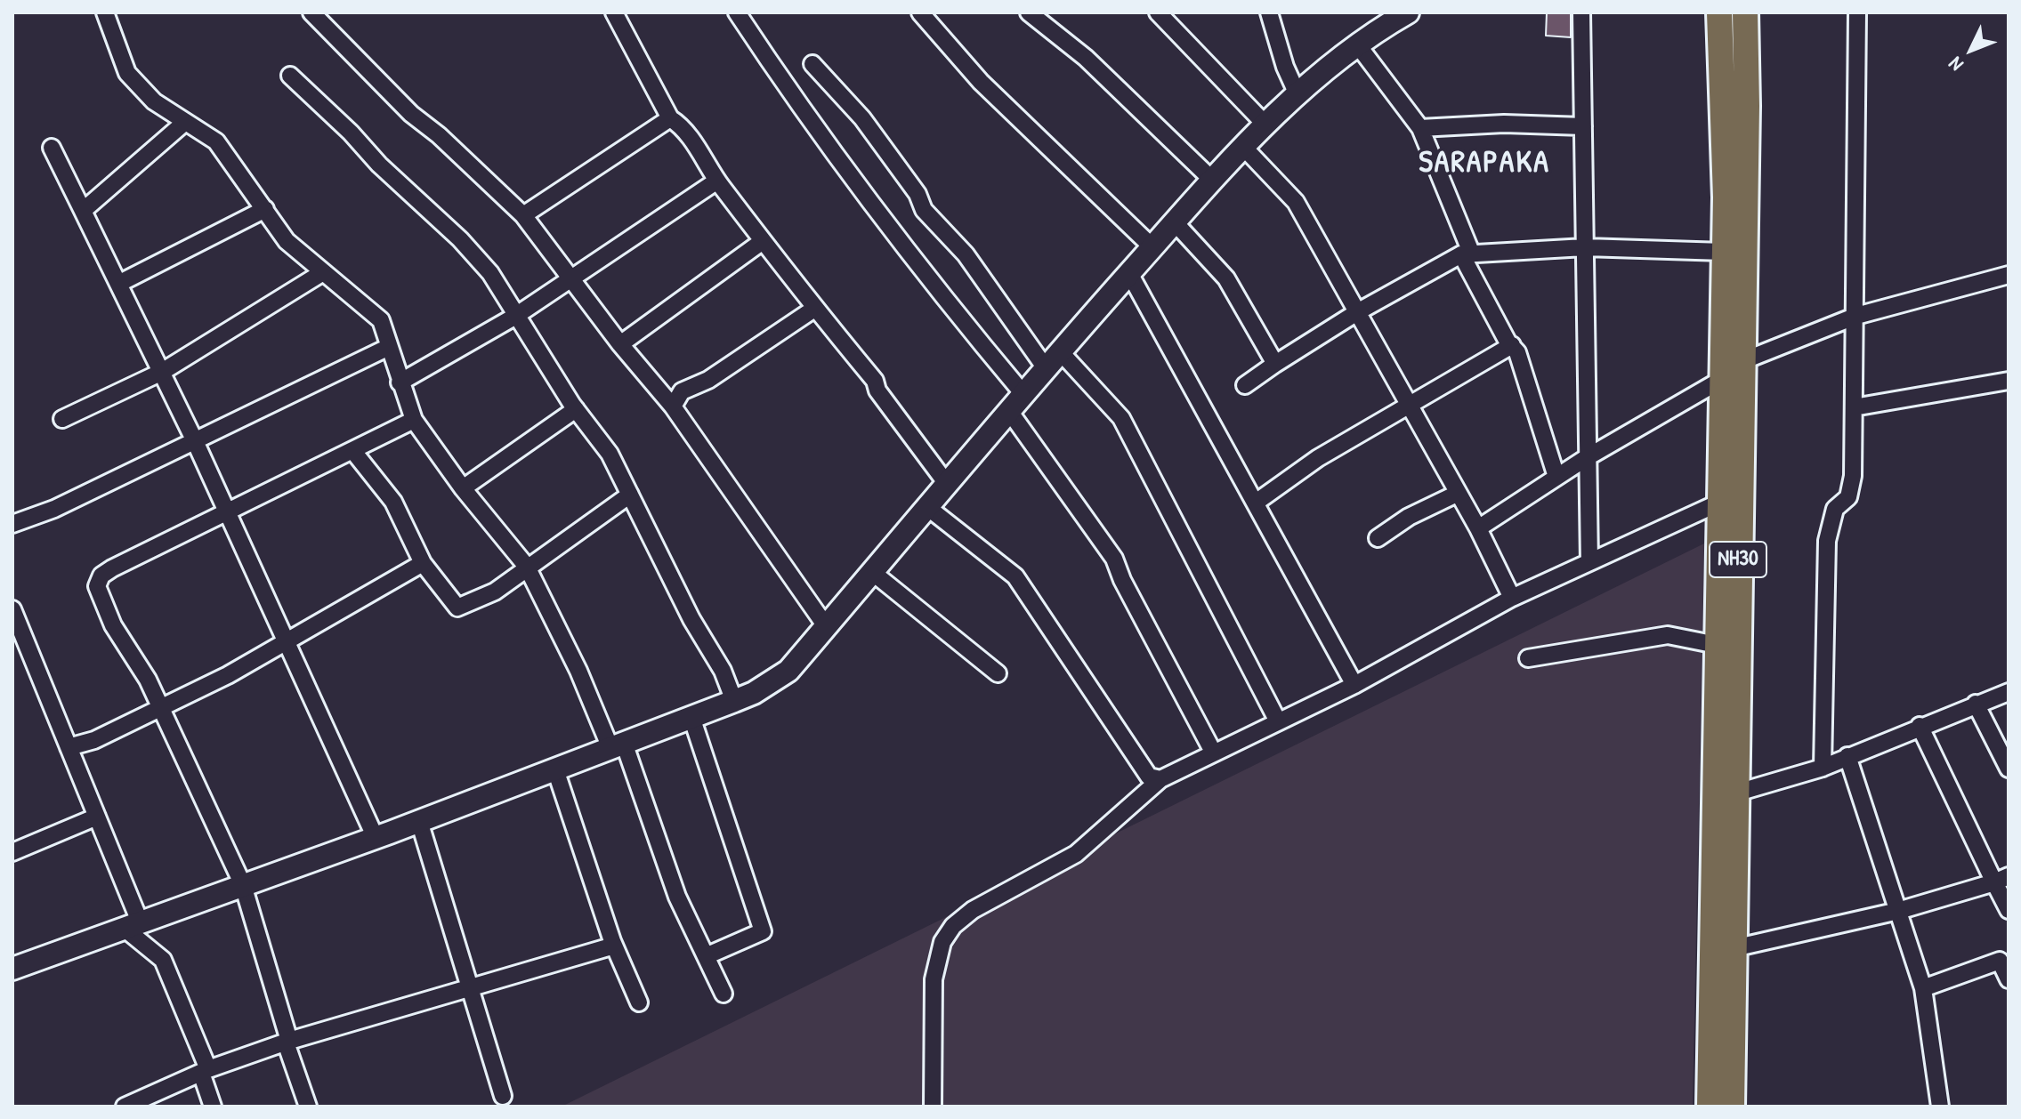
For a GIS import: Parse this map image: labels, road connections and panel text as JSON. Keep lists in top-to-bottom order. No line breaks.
{"streets":{"highway":["NH30"]},"districts":["SARAPAKA"],"north":"bottom left"}
